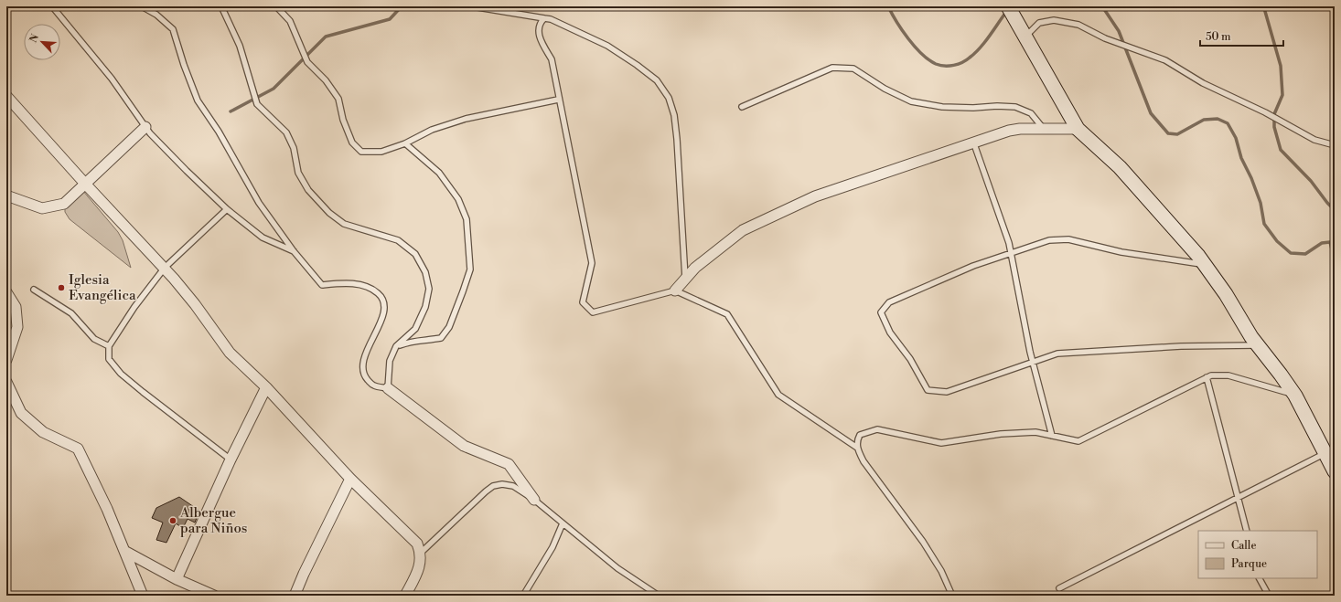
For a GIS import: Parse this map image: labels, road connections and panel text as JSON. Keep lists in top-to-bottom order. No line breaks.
{"places":["Iglesia Evangélica","Albergue para Niños"],"legend":["Calle","Parque"],"scale_bar":"50 m","north":"top left"}
